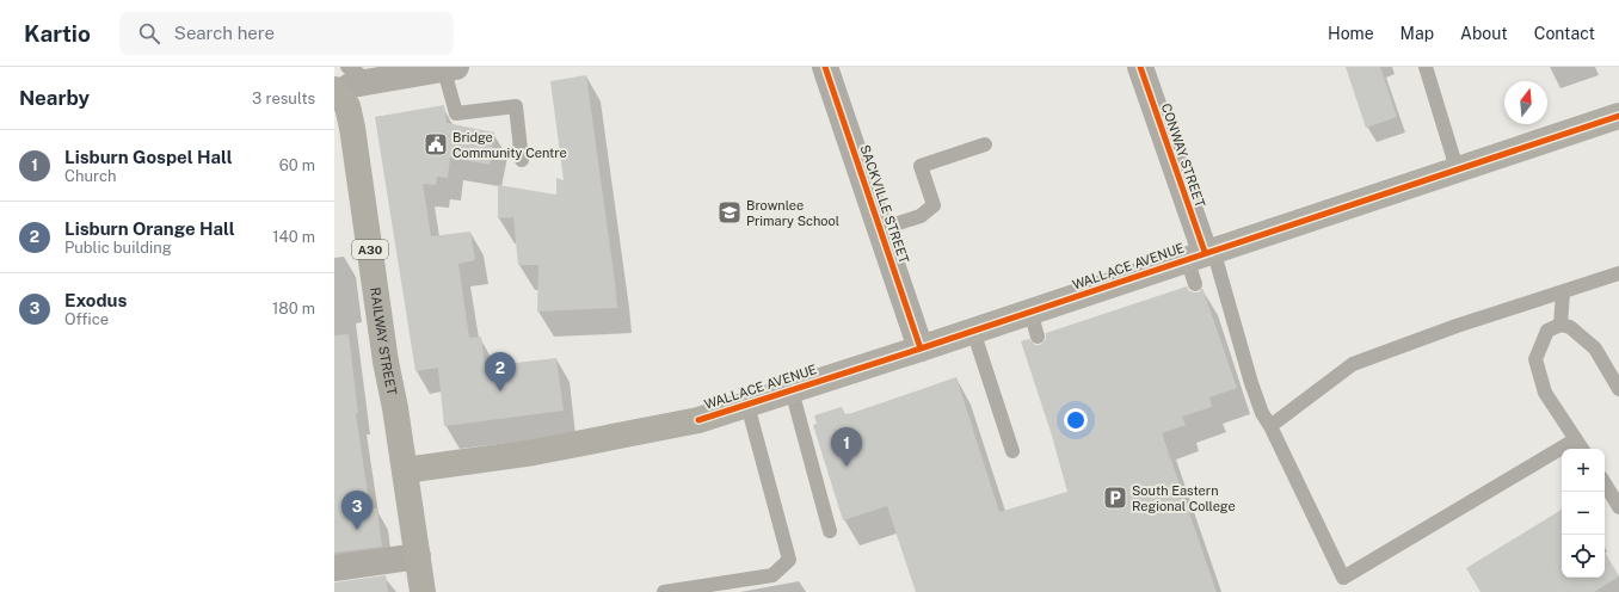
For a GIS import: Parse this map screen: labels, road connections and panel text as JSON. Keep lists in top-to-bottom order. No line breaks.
{"streets":{"main road":["A30","WALLACE AVENUE","RAILWAY STREET"],"street":["CONWAY STREET","SACKVILLE STREET"]},"crossings":[["CONWAY STREET","WALLACE AVENUE"],["SACKVILLE STREET","WALLACE AVENUE"],["WALLACE AVENUE","RAILWAY STREET"]],"places":{"public building":["Bridge Community Centre"],"school or university":["Brownlee Primary School"],"parking":["South Eastern Regional College"]},"north":"top","page":{"header":"Kartio","search":"Search here","nav":["Home","Map","About","Contact"],"heading":["Nearby","3 results"],"list":[{"mark":"1","name":"Lisburn Gospel Hall","note":"Church","value":"60 m"},{"mark":"2","name":"Lisburn Orange Hall","note":"Public building","value":"140 m"},{"mark":"3","name":"Exodus","note":"Office","value":"180 m"}],"pins":["2","1","3"],"map_buttons":["+","−"]}}
